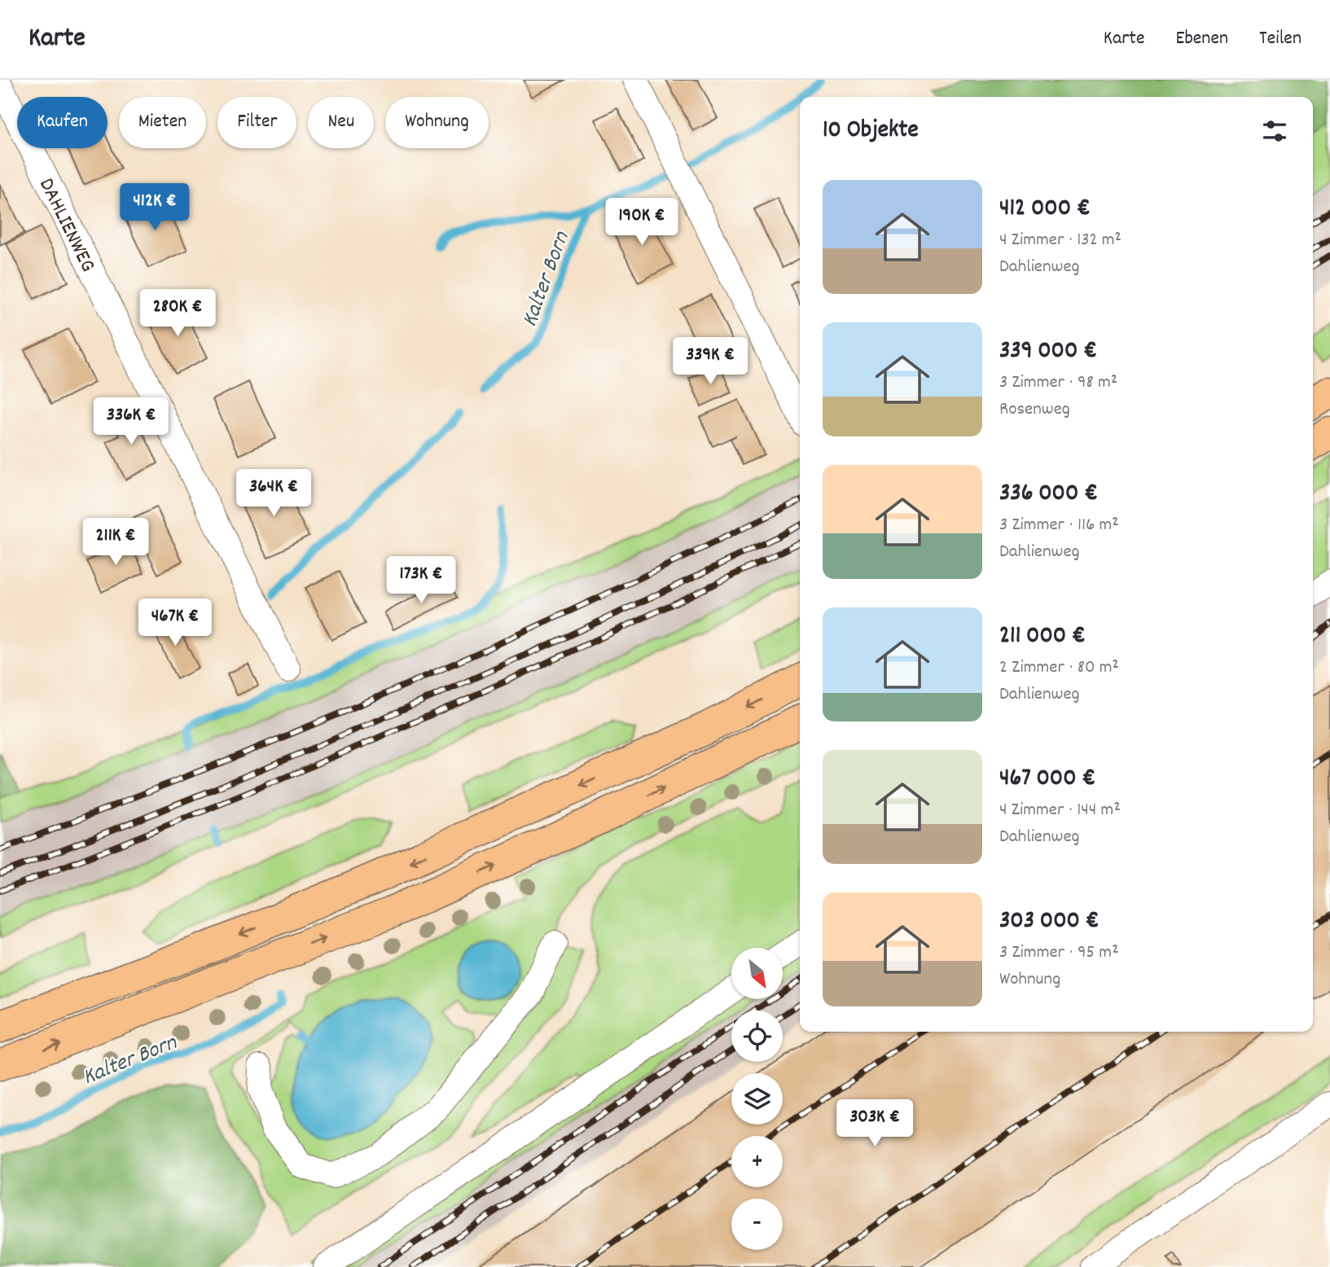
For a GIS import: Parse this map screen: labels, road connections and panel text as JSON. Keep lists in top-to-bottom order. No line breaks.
{"streets":{"street":["DAHLIENWEG"]},"water":["Kalter Born"],"north":"bottom right","page":{"header":"Karte","nav":["Karte","Ebenen","Teilen"],"chip":["Kaufen","Mieten","Filter","Neu","Wohnung"],"heading":"10 Objekte","list":[{"name":"412 000 €","note":"4 Zimmer · 132 m² · Dahlienweg"},{"name":"339 000 €","note":"3 Zimmer · 98 m² · Rosenweg"},{"name":"336 000 €","note":"3 Zimmer · 116 m² · Dahlienweg"},{"name":"211 000 €","note":"2 Zimmer · 80 m² · Dahlienweg"},{"name":"467 000 €","note":"4 Zimmer · 144 m² · Dahlienweg"},{"name":"303 000 €","note":"3 Zimmer · 95 m² · Wohnung"}],"price":["412K €","190K €","280K €","339K €","336K €","364K €","211K €","173K €","467K €","303K €"],"map_buttons":["+","−"]}}
